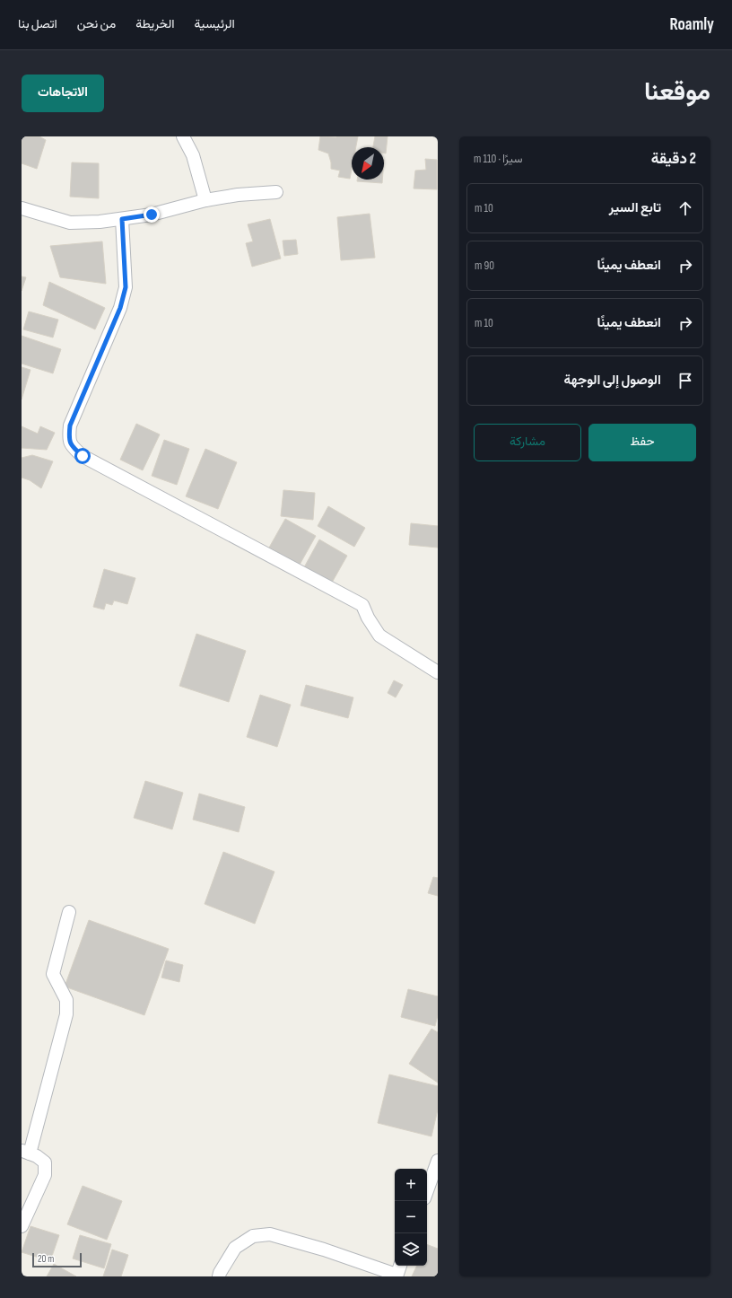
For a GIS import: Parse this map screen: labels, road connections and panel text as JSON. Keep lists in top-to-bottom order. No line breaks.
{"scale_bar":"20 m","north":"bottom left","page":{"header":"Roamly","nav":["الرئيسية","الخريطة","من نحن","اتصل بنا"],"title":"موقعنا","buttons":["الاتجاهات",["حفظ","مشاركة"]],"heading":["2 دقيقة","سيرًا · 110 m"],"list":[["تابع السير","10 m"],["انعطف يمينًا","90 m"],["انعطف يمينًا","10 m"],"الوصول إلى الوجهة"],"map_buttons":["+","−"],"scale":"20 m"}}
